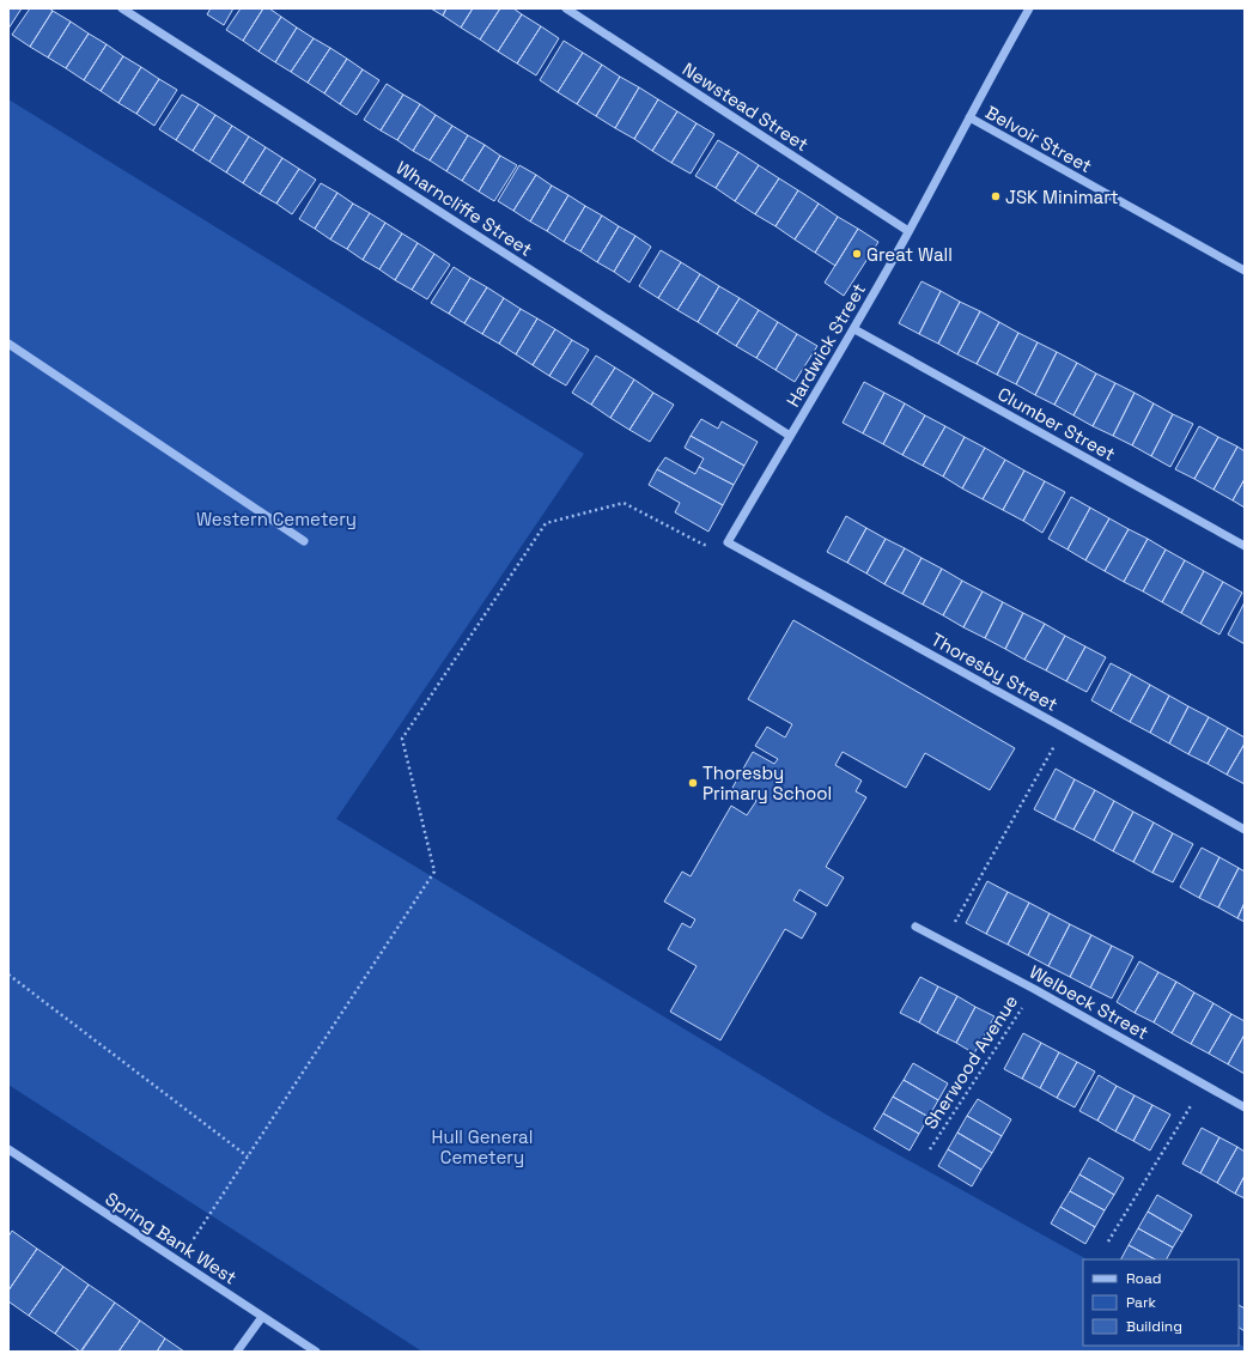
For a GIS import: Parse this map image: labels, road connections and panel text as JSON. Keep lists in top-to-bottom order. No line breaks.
{"streets":{"street":["Newstead Street","Belvoir Street","Wharncliffe Street","Hardwick Street","Clumber Street","Thoresby Street","Welbeck Street","Spring Bank West"],"path":["Sherwood Avenue"]},"crossings":[["Newstead Street","Hardwick Street"],["Belvoir Street","Hardwick Street"],["Wharncliffe Street","Hardwick Street"],["Hardwick Street","Clumber Street"],["Hardwick Street","Thoresby Street"],["Welbeck Street","Sherwood Avenue"]],"parks":["Western Cemetery","Hull General Cemetery"],"places":["JSK Minimart","Great Wall","Thoresby Primary School"],"legend":["Road","Park","Building"]}
